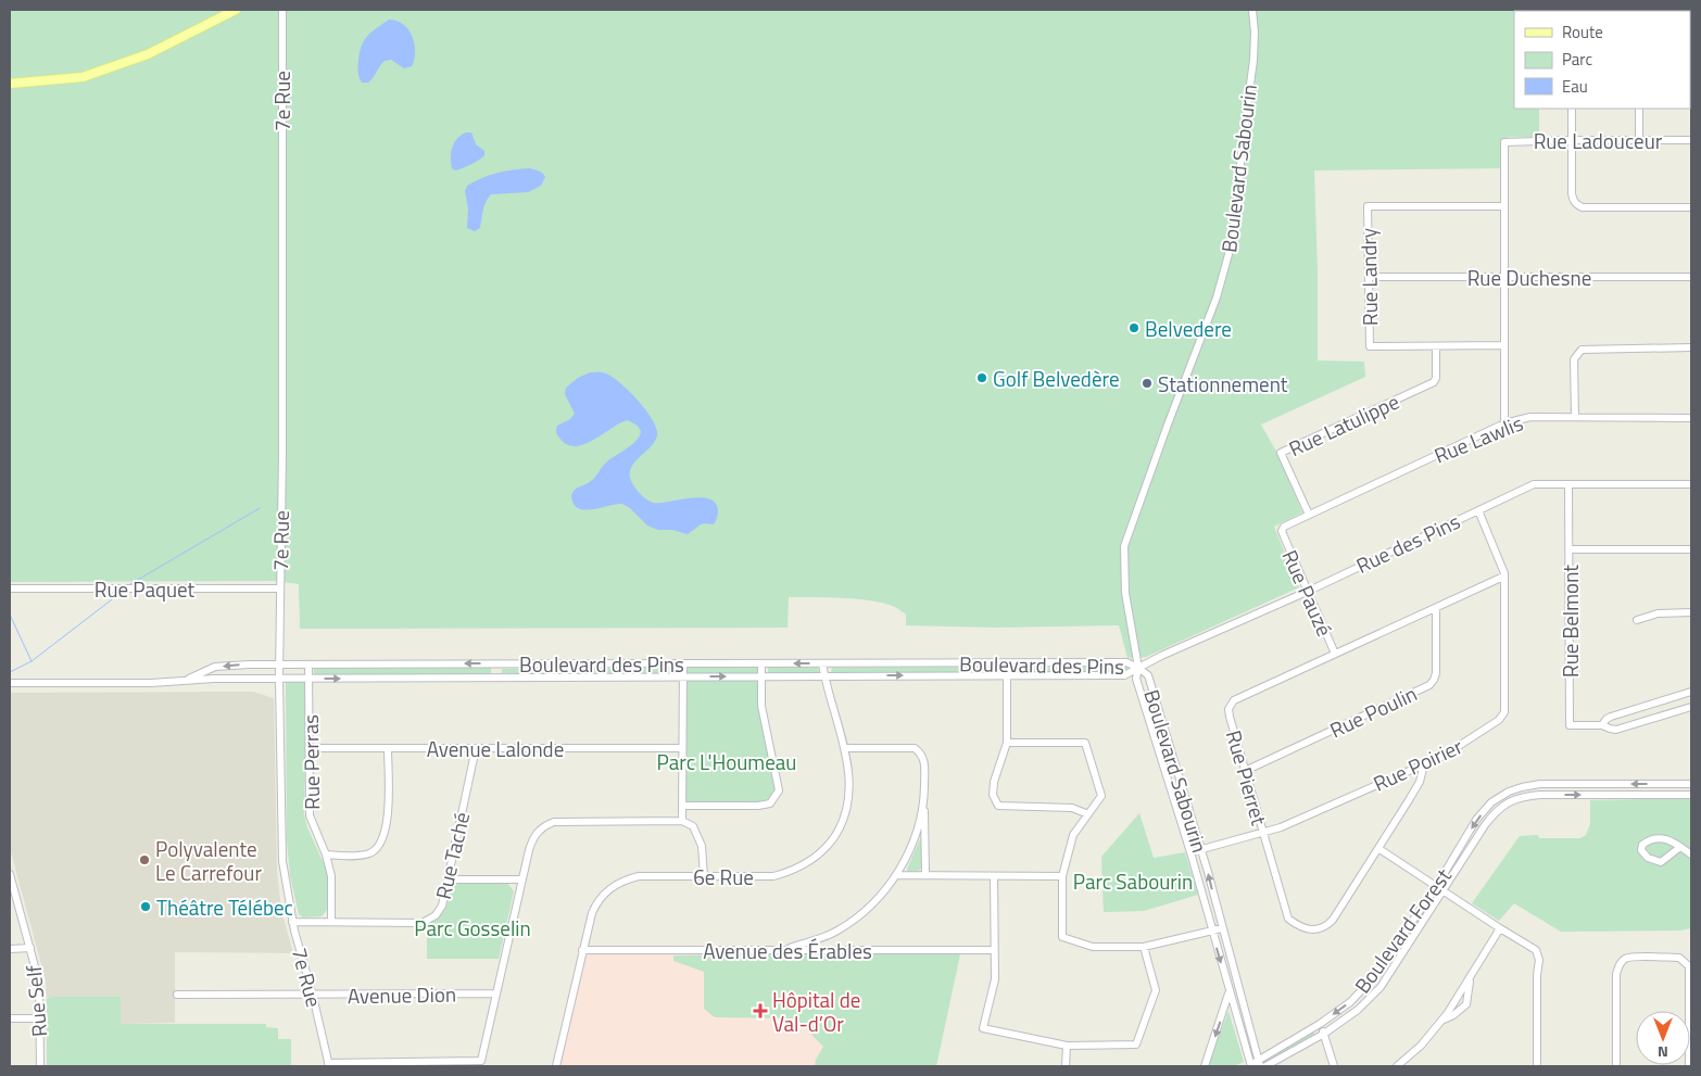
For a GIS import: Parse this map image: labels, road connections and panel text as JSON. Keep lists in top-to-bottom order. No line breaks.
{"streets":{"street":["7e Rue","Rue Ladouceur","Boulevard Sabourin","Rue Landry","Rue Duchesne","Rue Latulippe","Rue Lawlis","Rue des Pins","Rue Paquet","Rue Pauzé","Rue Belmont","Boulevard des Pins","Rue Poulin","Avenue Lalonde","Rue Perras","Rue Poirier","Rue Pierret","Rue Taché","6e Rue","Boulevard Forest","Avenue des Érables","Avenue Dion","Rue Self"]},"crossings":[["7e Rue","Rue Paquet"],["7e Rue","Boulevard des Pins"],["7e Rue","Rue Taché"],["7e Rue","Avenue Dion"],["Rue Ladouceur","Rue Landry"],["Boulevard Sabourin","Rue des Pins"],["Boulevard Sabourin","Boulevard des Pins"],["Boulevard Sabourin","Rue Poirier"],["Boulevard Sabourin","Boulevard Forest"],["Rue Landry","Rue Duchesne"],["Rue Landry","Rue Latulippe"],["Rue Latulippe","Rue Lawlis"],["Rue Lawlis","Rue Pauzé"],["Rue des Pins","Rue Pauzé"],["Rue des Pins","Rue Belmont"],["Rue des Pins","Boulevard des Pins"],["Rue des Pins","Rue Poirier"],["Rue Pauzé","Rue Pierret"],["Boulevard des Pins","Rue Perras"],["Boulevard des Pins","6e Rue"],["Rue Poulin","Rue Pierret"],["Avenue Lalonde","Rue Perras"],["Avenue Lalonde","Rue Taché"],["Rue Perras","Rue Taché"],["Rue Poirier","Rue Pierret"],["6e Rue","Avenue des Érables"]],"parks":["Parc L'Houmeau","Parc Sabourin","Parc Gosselin"],"places":{"other":["Belvedere","Golf Belvedère","Stationnement","Polyvalente Le Carrefour","Théâtre Télébec"],"health":["Hôpital de Val-d’Or"]},"legend":["Route","Parc","Eau"],"north":"bottom"}
